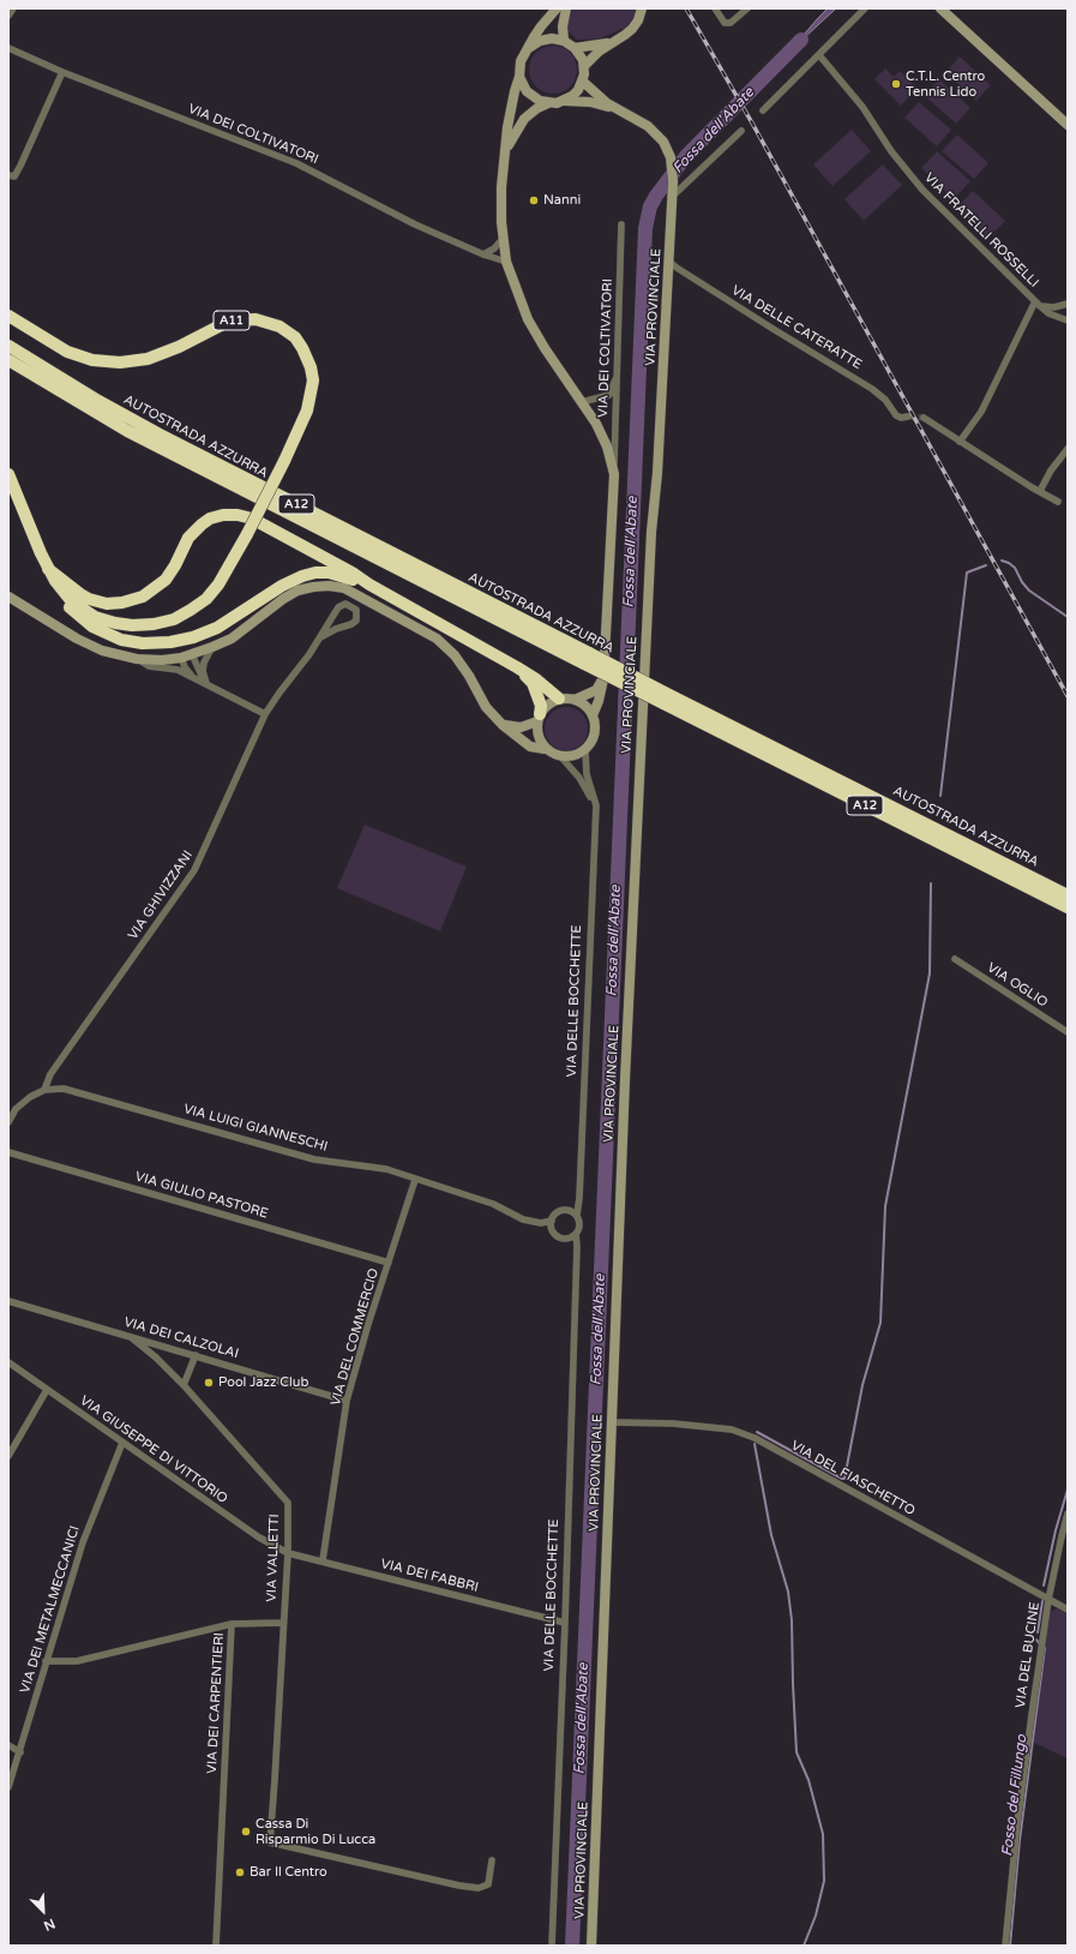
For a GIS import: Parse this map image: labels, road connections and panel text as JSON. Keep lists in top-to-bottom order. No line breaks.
{"streets":{"highway":["A11","AUTOSTRADA AZZURRA","A12"],"main road":["VIA PROVINCIALE"],"street":["VIA DEI COLTIVATORI","VIA FRATELLI ROSSELLI","VIA DELLE CATERATTE","VIA GHIVIZZANI","VIA OGLIO","VIA DELLE BOCCHETTE","VIA LUIGI GIANNESCHI","VIA GIULIO PASTORE","VIA DEL COMMERCIO","VIA DEI CALZOLAI","VIA GIUSEPPE DI VITTORIO","VIA DEL FIASCHETTO","VIA VALLETTI","VIA DEI FABBRI","VIA DEI METALMECCANICI","VIA DEL BUCINE","VIA DEI CARPENTIERI"]},"crossings":[["VIA PROVINCIALE","VIA DELLE CATERATTE"],["VIA PROVINCIALE","VIA DEL FIASCHETTO"],["VIA GHIVIZZANI","VIA LUIGI GIANNESCHI"],["VIA DELLE BOCCHETTE","VIA LUIGI GIANNESCHI"],["VIA DELLE BOCCHETTE","VIA DEI FABBRI"],["VIA LUIGI GIANNESCHI","VIA DEL COMMERCIO"],["VIA GIULIO PASTORE","VIA DEL COMMERCIO"],["VIA DEL COMMERCIO","VIA DEI CALZOLAI"],["VIA DEL COMMERCIO","VIA DEI FABBRI"],["VIA DEI CALZOLAI","VIA VALLETTI"],["VIA GIUSEPPE DI VITTORIO","VIA VALLETTI"],["VIA GIUSEPPE DI VITTORIO","VIA DEI FABBRI"],["VIA GIUSEPPE DI VITTORIO","VIA DEI METALMECCANICI"],["VIA DEL FIASCHETTO","VIA DEL BUCINE"],["VIA VALLETTI","VIA DEI FABBRI"],["VIA DEI METALMECCANICI","VIA DEI CARPENTIERI"]],"water":["Fossa dell'Abate","Fosso del Fillungo"],"places":["C.T.L. Centro Tennis Lido","Nanni","Pool Jazz Club","Cassa Di Risparmio Di Lucca","Bar Il Centro"],"north":"bottom right"}
